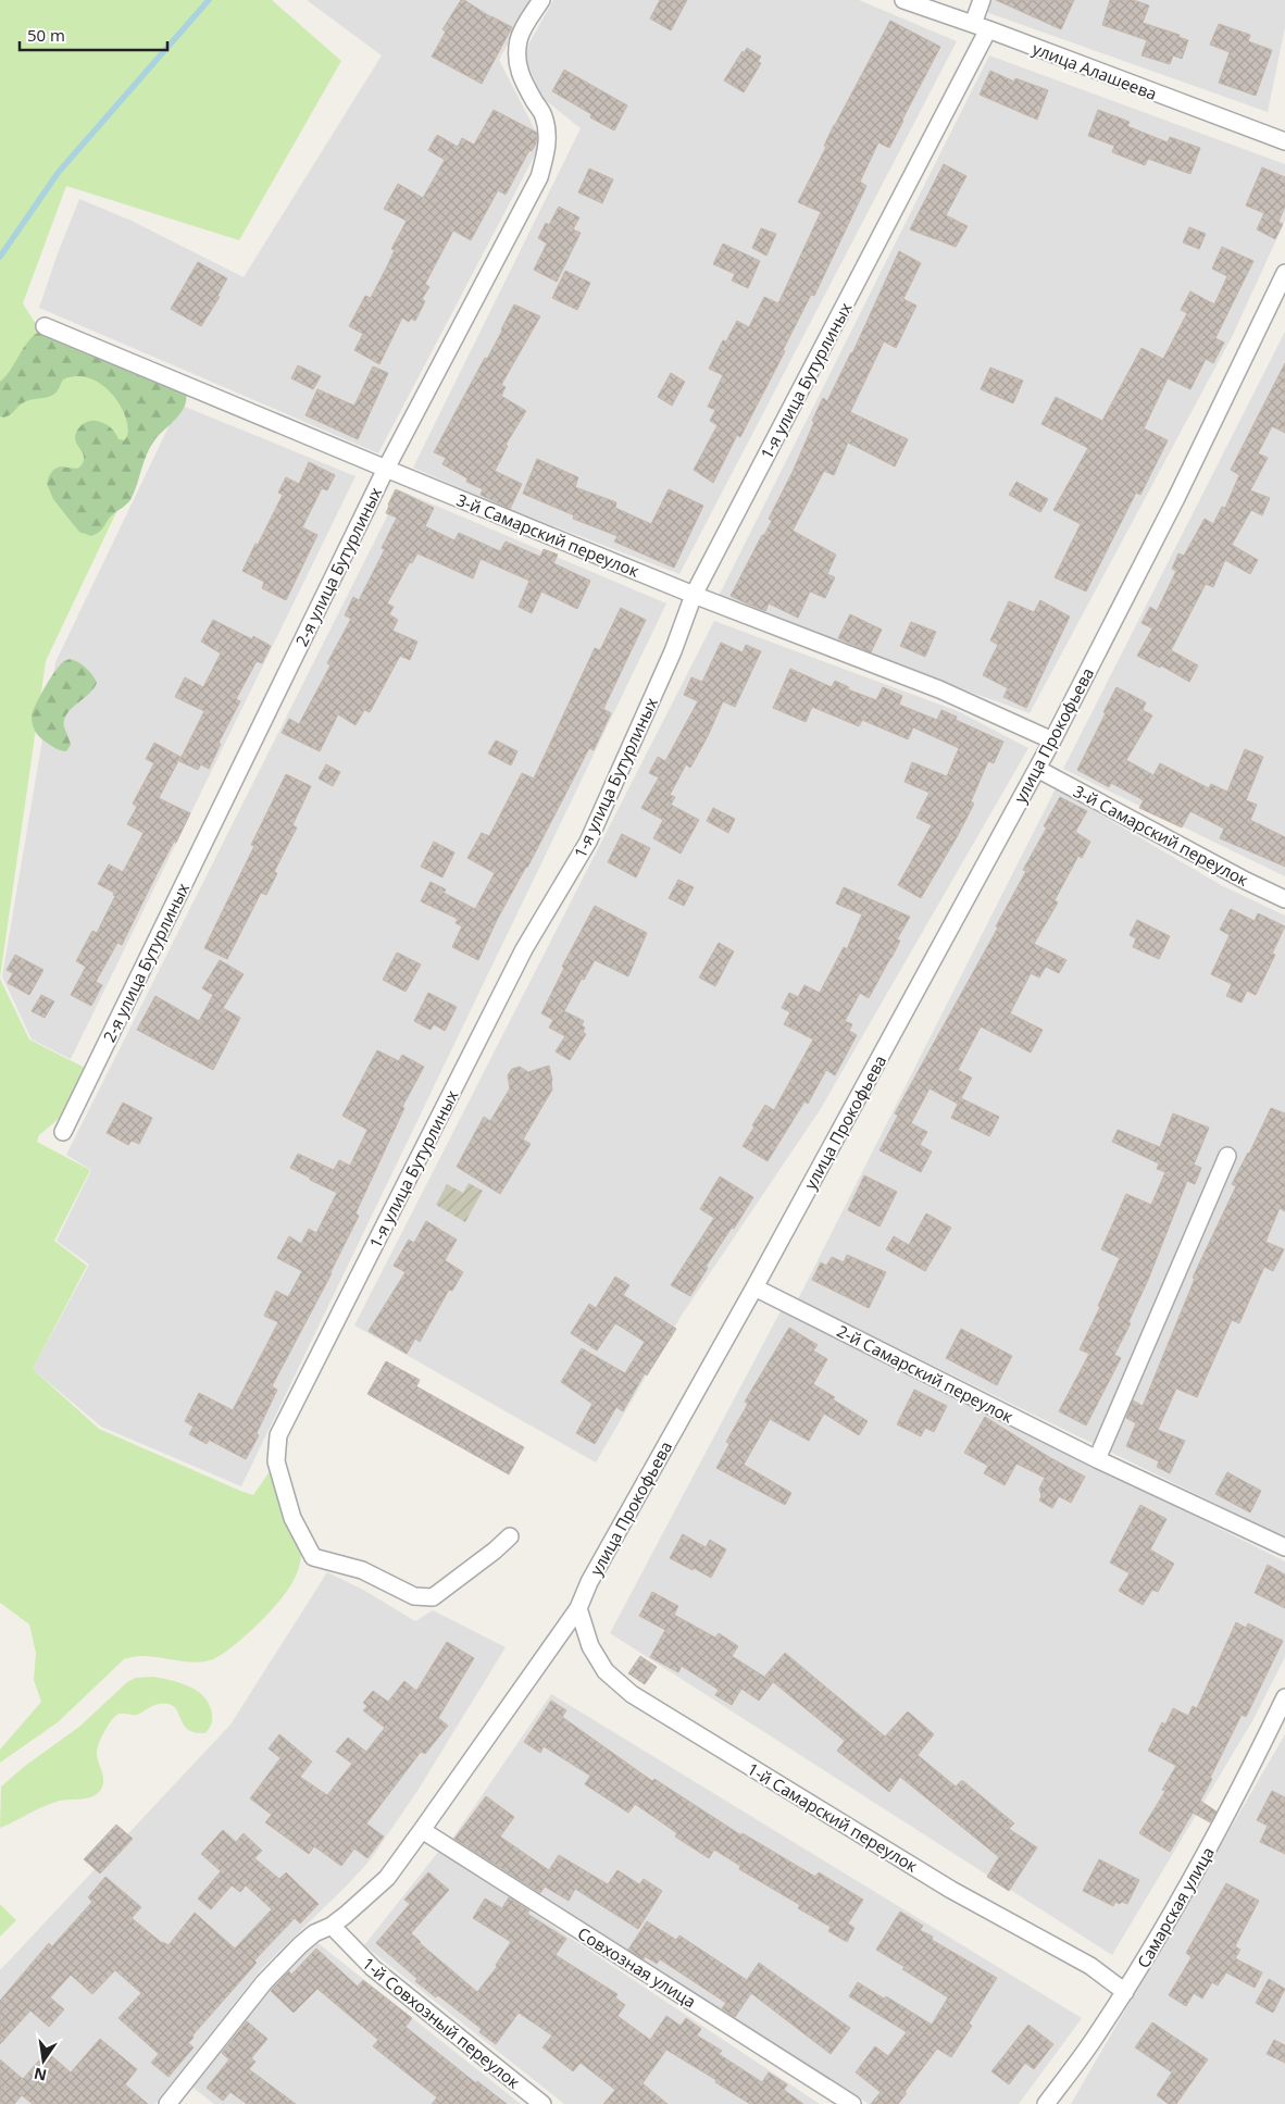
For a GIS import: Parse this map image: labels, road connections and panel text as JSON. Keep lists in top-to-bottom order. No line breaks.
{"streets":{"street":["улица Алашеева","1-я улица Бутурлиных","3-й Самарский переулок","2-я улица Бутурлиных","улица Прокофьева","2-й Самарский переулок","1-й Самарский переулок","Самарская улица","Совхозная улица","1-й Совхозный переулок"]},"crossings":[["улица Алашеева","1-я улица Бутурлиных"],["1-я улица Бутурлиных","3-й Самарский переулок"],["3-й Самарский переулок","2-я улица Бутурлиных"],["3-й Самарский переулок","улица Прокофьева"],["улица Прокофьева","2-й Самарский переулок"],["улица Прокофьева","1-й Самарский переулок"],["улица Прокофьева","Совхозная улица"],["улица Прокофьева","1-й Совхозный переулок"],["1-й Самарский переулок","Самарская улица"]],"scale_bar":"50 m","north":"bottom"}
